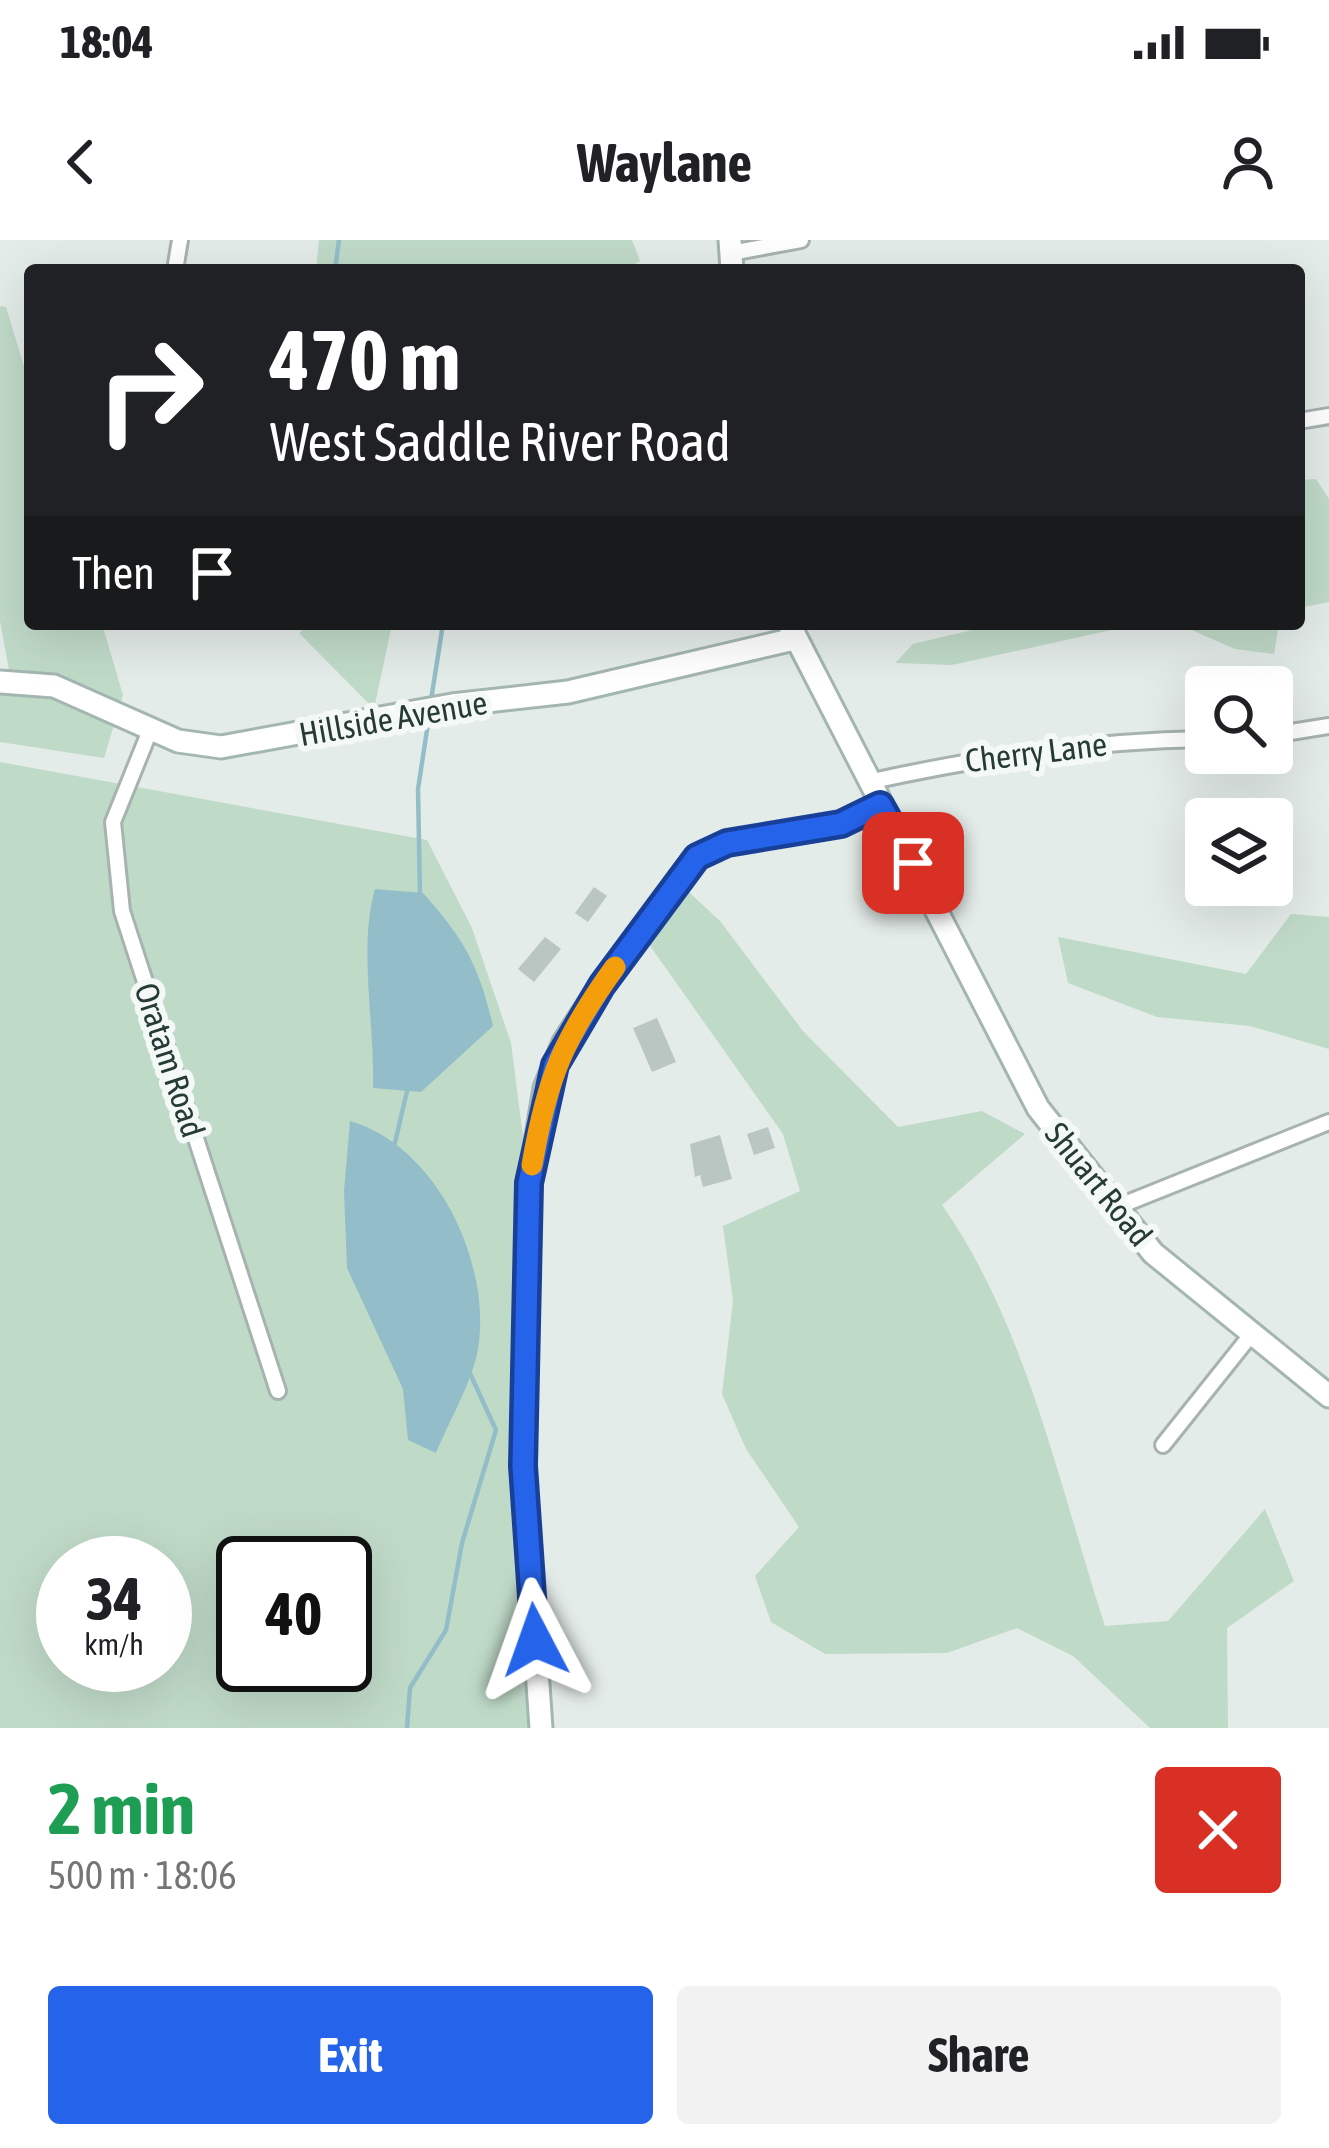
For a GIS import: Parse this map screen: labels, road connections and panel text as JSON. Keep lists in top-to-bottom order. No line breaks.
{"streets":{"street":["Hillside Avenue","Cherry Lane","Oratam Road","Shuart Road"]},"crossings":[["Hillside Avenue","Oratam Road"],["Hillside Avenue","Shuart Road"],["Cherry Lane","Shuart Road"]],"page":{"status":"18:04","header":"Waylane","turn":["470 m","West Saddle River Road"],"then":"Then","speed":"34 km/h","limit":"40","heading":["2 min","500 m · 18:06"],"buttons":["Exit","Share"]}}
